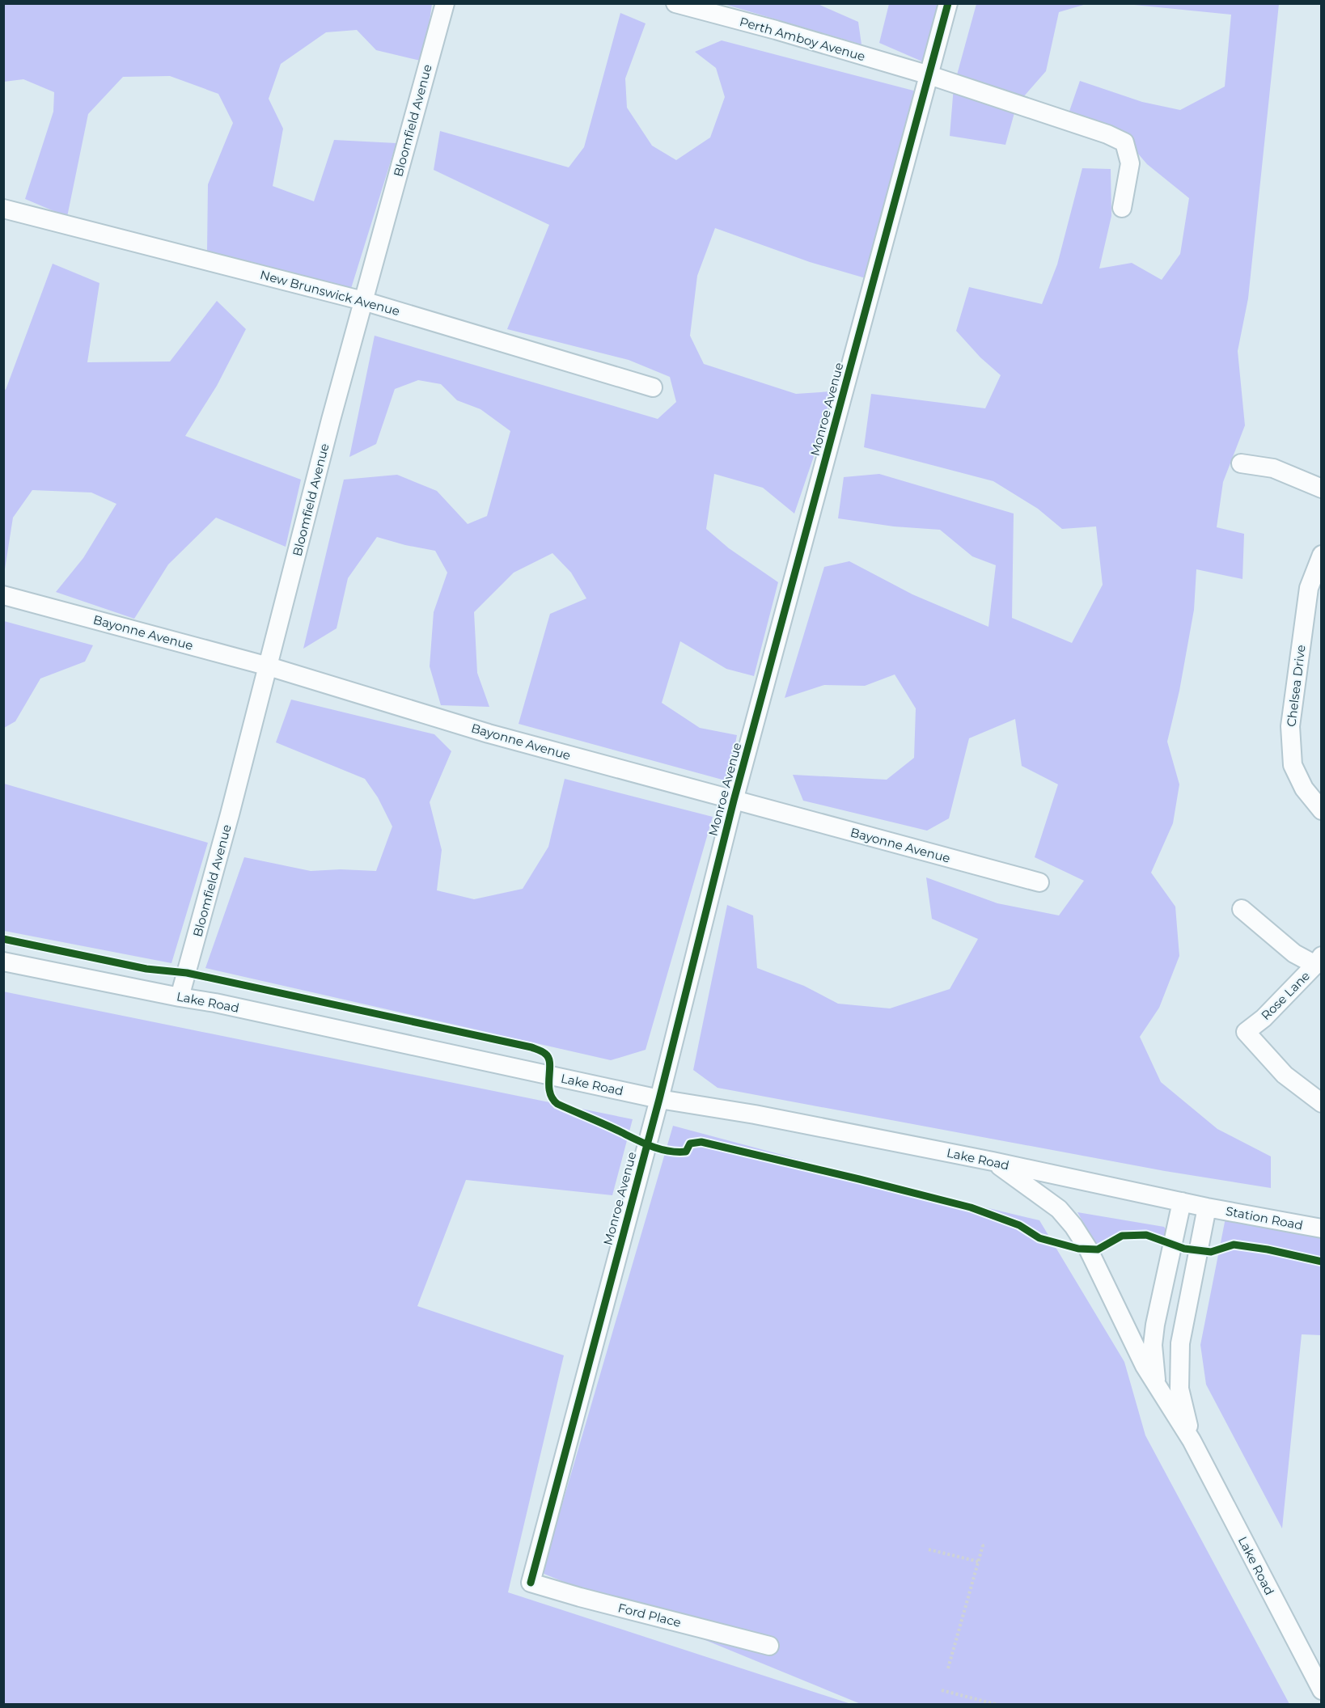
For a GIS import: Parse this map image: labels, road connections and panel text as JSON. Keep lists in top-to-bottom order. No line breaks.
{"streets":{"street":["Perth Amboy Avenue","Bloomfield Avenue","New Brunswick Avenue","Monroe Avenue","Bayonne Avenue","Chelsea Drive","Rose Lane","Lake Road","Station Road","Ford Place"]},"crossings":[["Perth Amboy Avenue","Monroe Avenue"],["Bloomfield Avenue","New Brunswick Avenue"],["Bloomfield Avenue","Bayonne Avenue"],["Bloomfield Avenue","Lake Road"],["Monroe Avenue","Bayonne Avenue"],["Monroe Avenue","Lake Road"],["Monroe Avenue","Ford Place"],["Lake Road","Station Road"]]}
